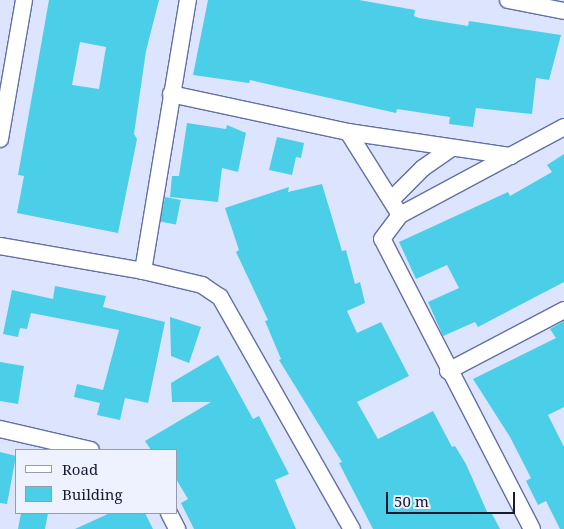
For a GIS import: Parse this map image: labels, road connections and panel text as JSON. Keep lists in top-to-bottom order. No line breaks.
{"legend":["Road","Building"],"scale_bar":"50 m"}
